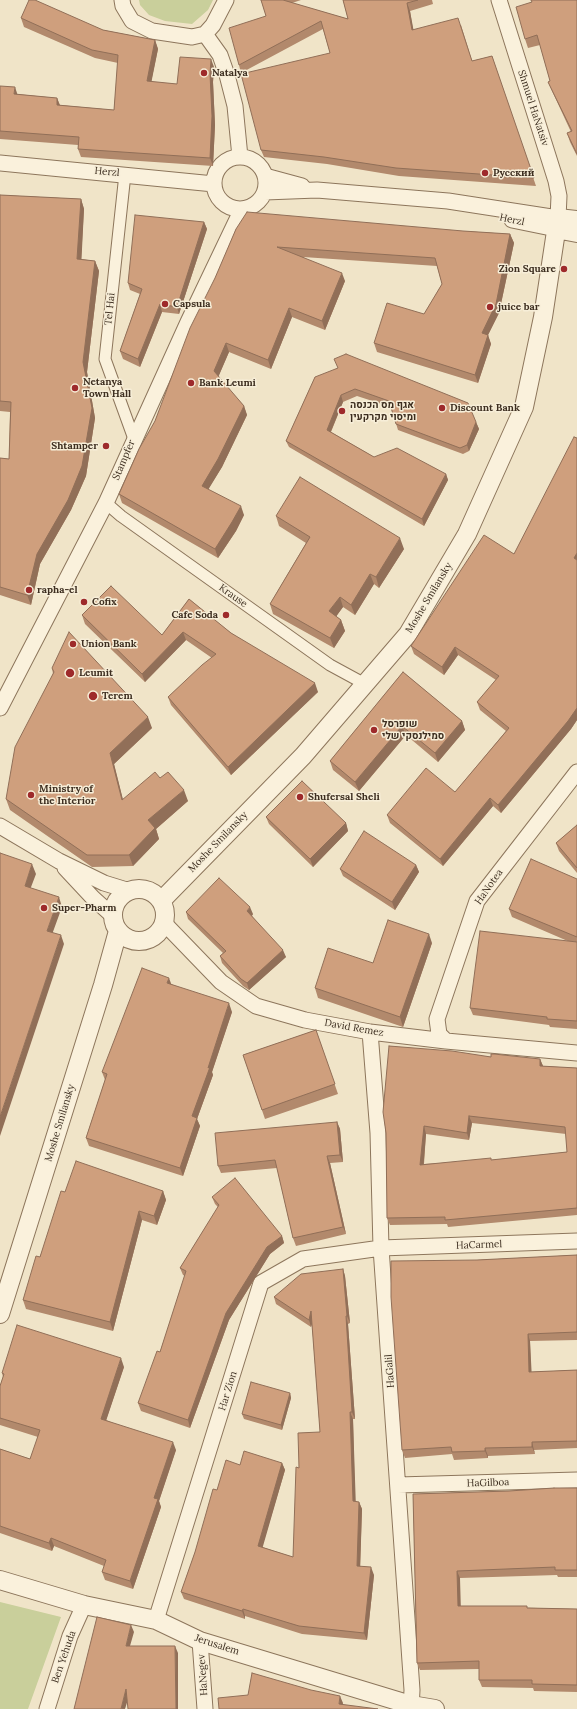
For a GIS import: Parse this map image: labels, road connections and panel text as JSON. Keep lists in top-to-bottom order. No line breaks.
{"streets":{"street":["Shmuel HaNatsiv","Herzl","Tel Hai","Stampfer","Krause","Moshe Smilansky","HaNotea","David Remez","HaCarmel","HaGalil","Har Zion","HaGilboa","Jerusalem","Ben Yehuda","HaNegev"]},"crossings":[["Shmuel HaNatsiv","Herzl"],["Shmuel HaNatsiv","Moshe Smilansky"],["Herzl","Tel Hai"],["Herzl","Stampfer"],["Herzl","Moshe Smilansky"],["Tel Hai","Stampfer"],["Stampfer","Krause"],["Krause","Moshe Smilansky"],["Moshe Smilansky","David Remez"],["HaNotea","David Remez"],["David Remez","HaGalil"],["HaCarmel","HaGalil"],["HaCarmel","Har Zion"],["HaGalil","Har Zion"],["HaGalil","HaGilboa"],["HaGalil","Jerusalem"],["Har Zion","Jerusalem"],["Jerusalem","Ben Yehuda"],["Jerusalem","HaNegev"]],"places":["Natalya","Русский","Zion Square","Capsula","juice bar","Bank Leumi","Netanya Town Hall","Discount Bank","אגף מס הכנסה ומיסוי מקרקעין","Shtamper","rapha-el","Cofix","Cafe Soda","Union Bank","Leumit","Terem","שופרסל סמילנסקי שלי","Ministry of the Interior","Shufersal Sheli","Super-Pharm"]}
